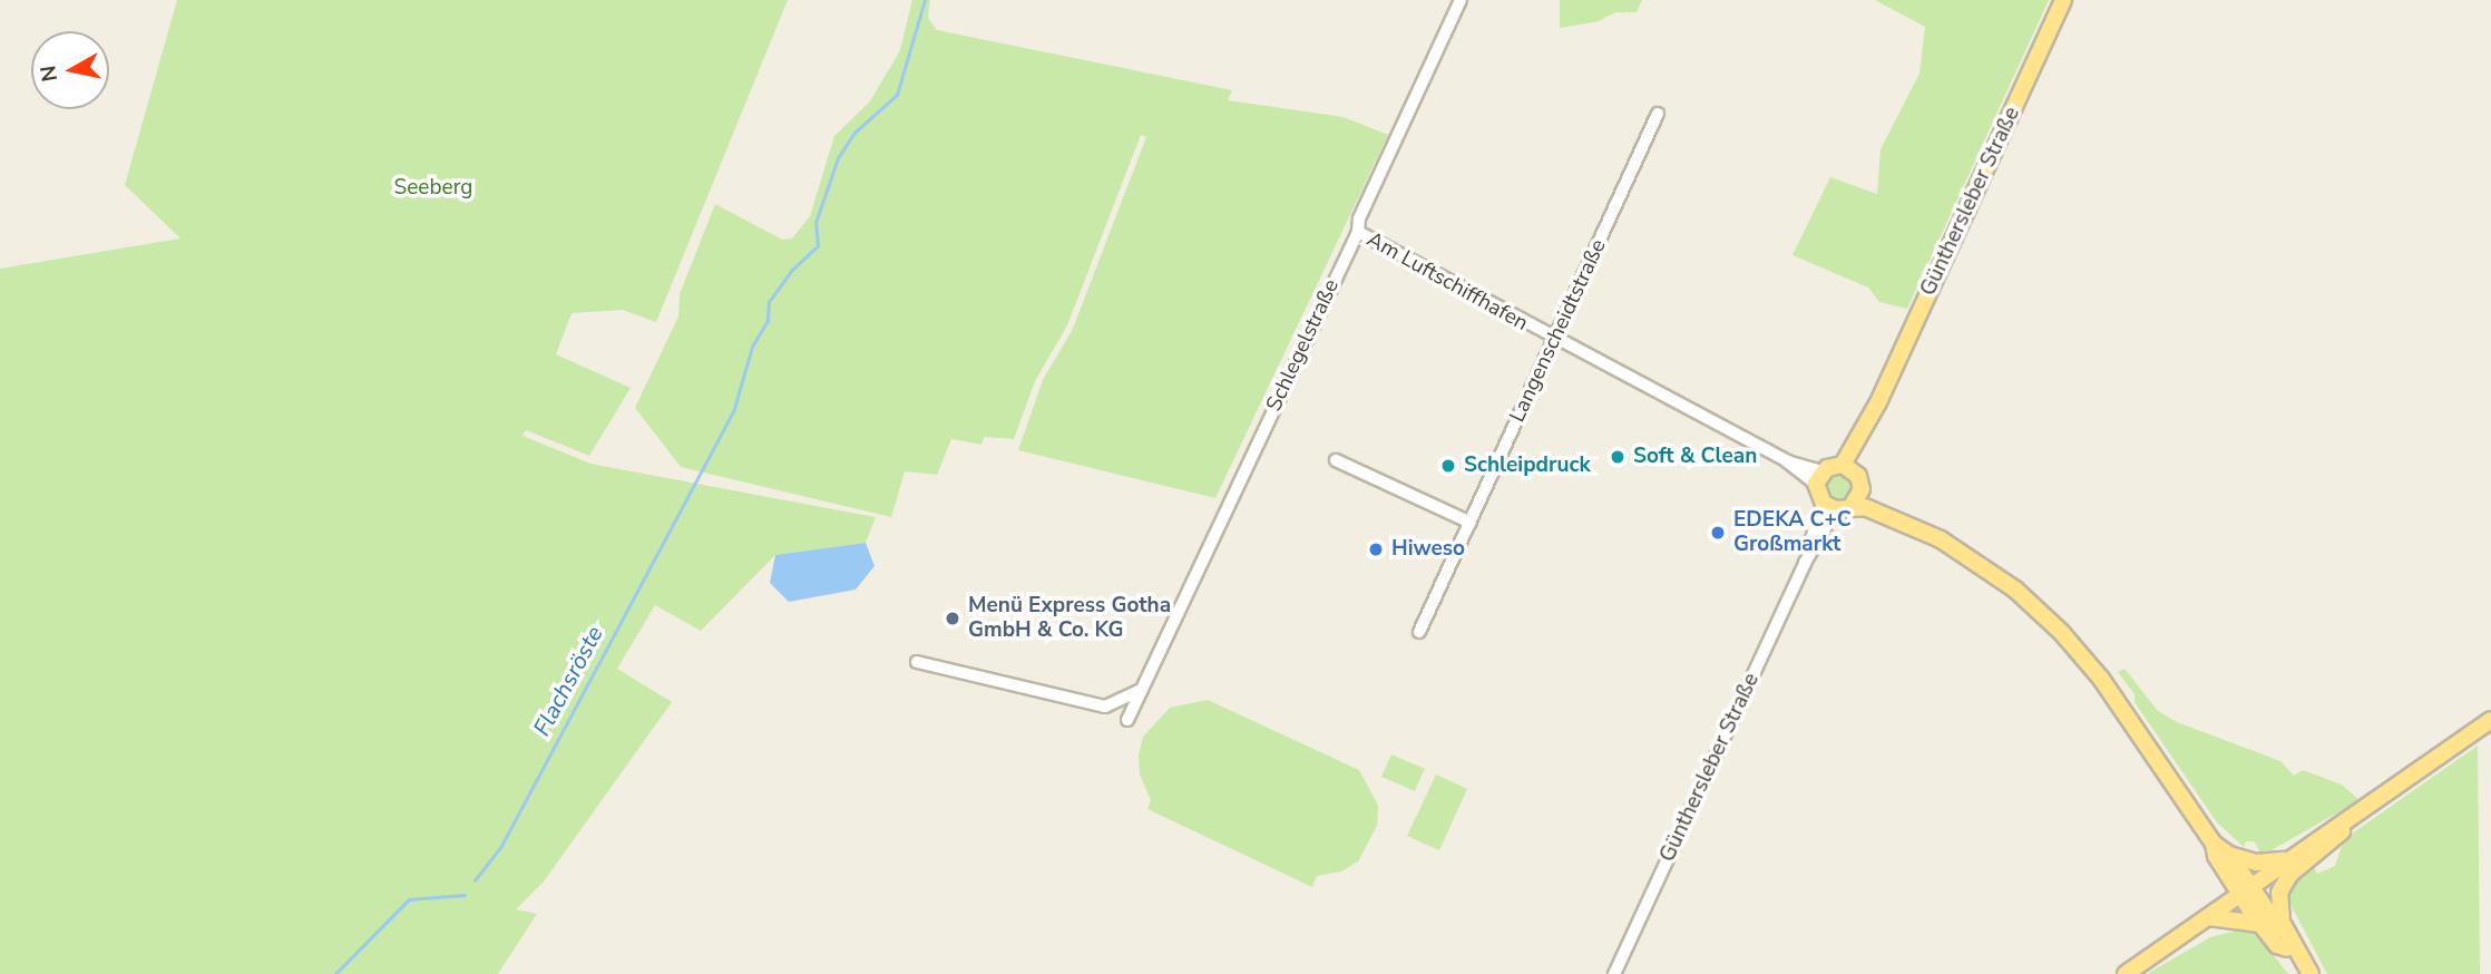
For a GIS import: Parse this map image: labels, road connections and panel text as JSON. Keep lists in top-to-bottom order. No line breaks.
{"streets":{"main road":["Günthersleber Straße"],"street":["Am Luftschiffhafen","Langenscheidtstraße","Schlegelstraße"]},"crossings":[["Am Luftschiffhafen","Langenscheidtstraße"],["Am Luftschiffhafen","Schlegelstraße"]],"water":["Flachsröste"],"parks":["Seeberg"],"places":["Soft & Clean","Schleipdruck","EDEKA C+C Großmarkt","Hiweso","Menü Express Gotha GmbH & Co. KG"],"north":"left"}
